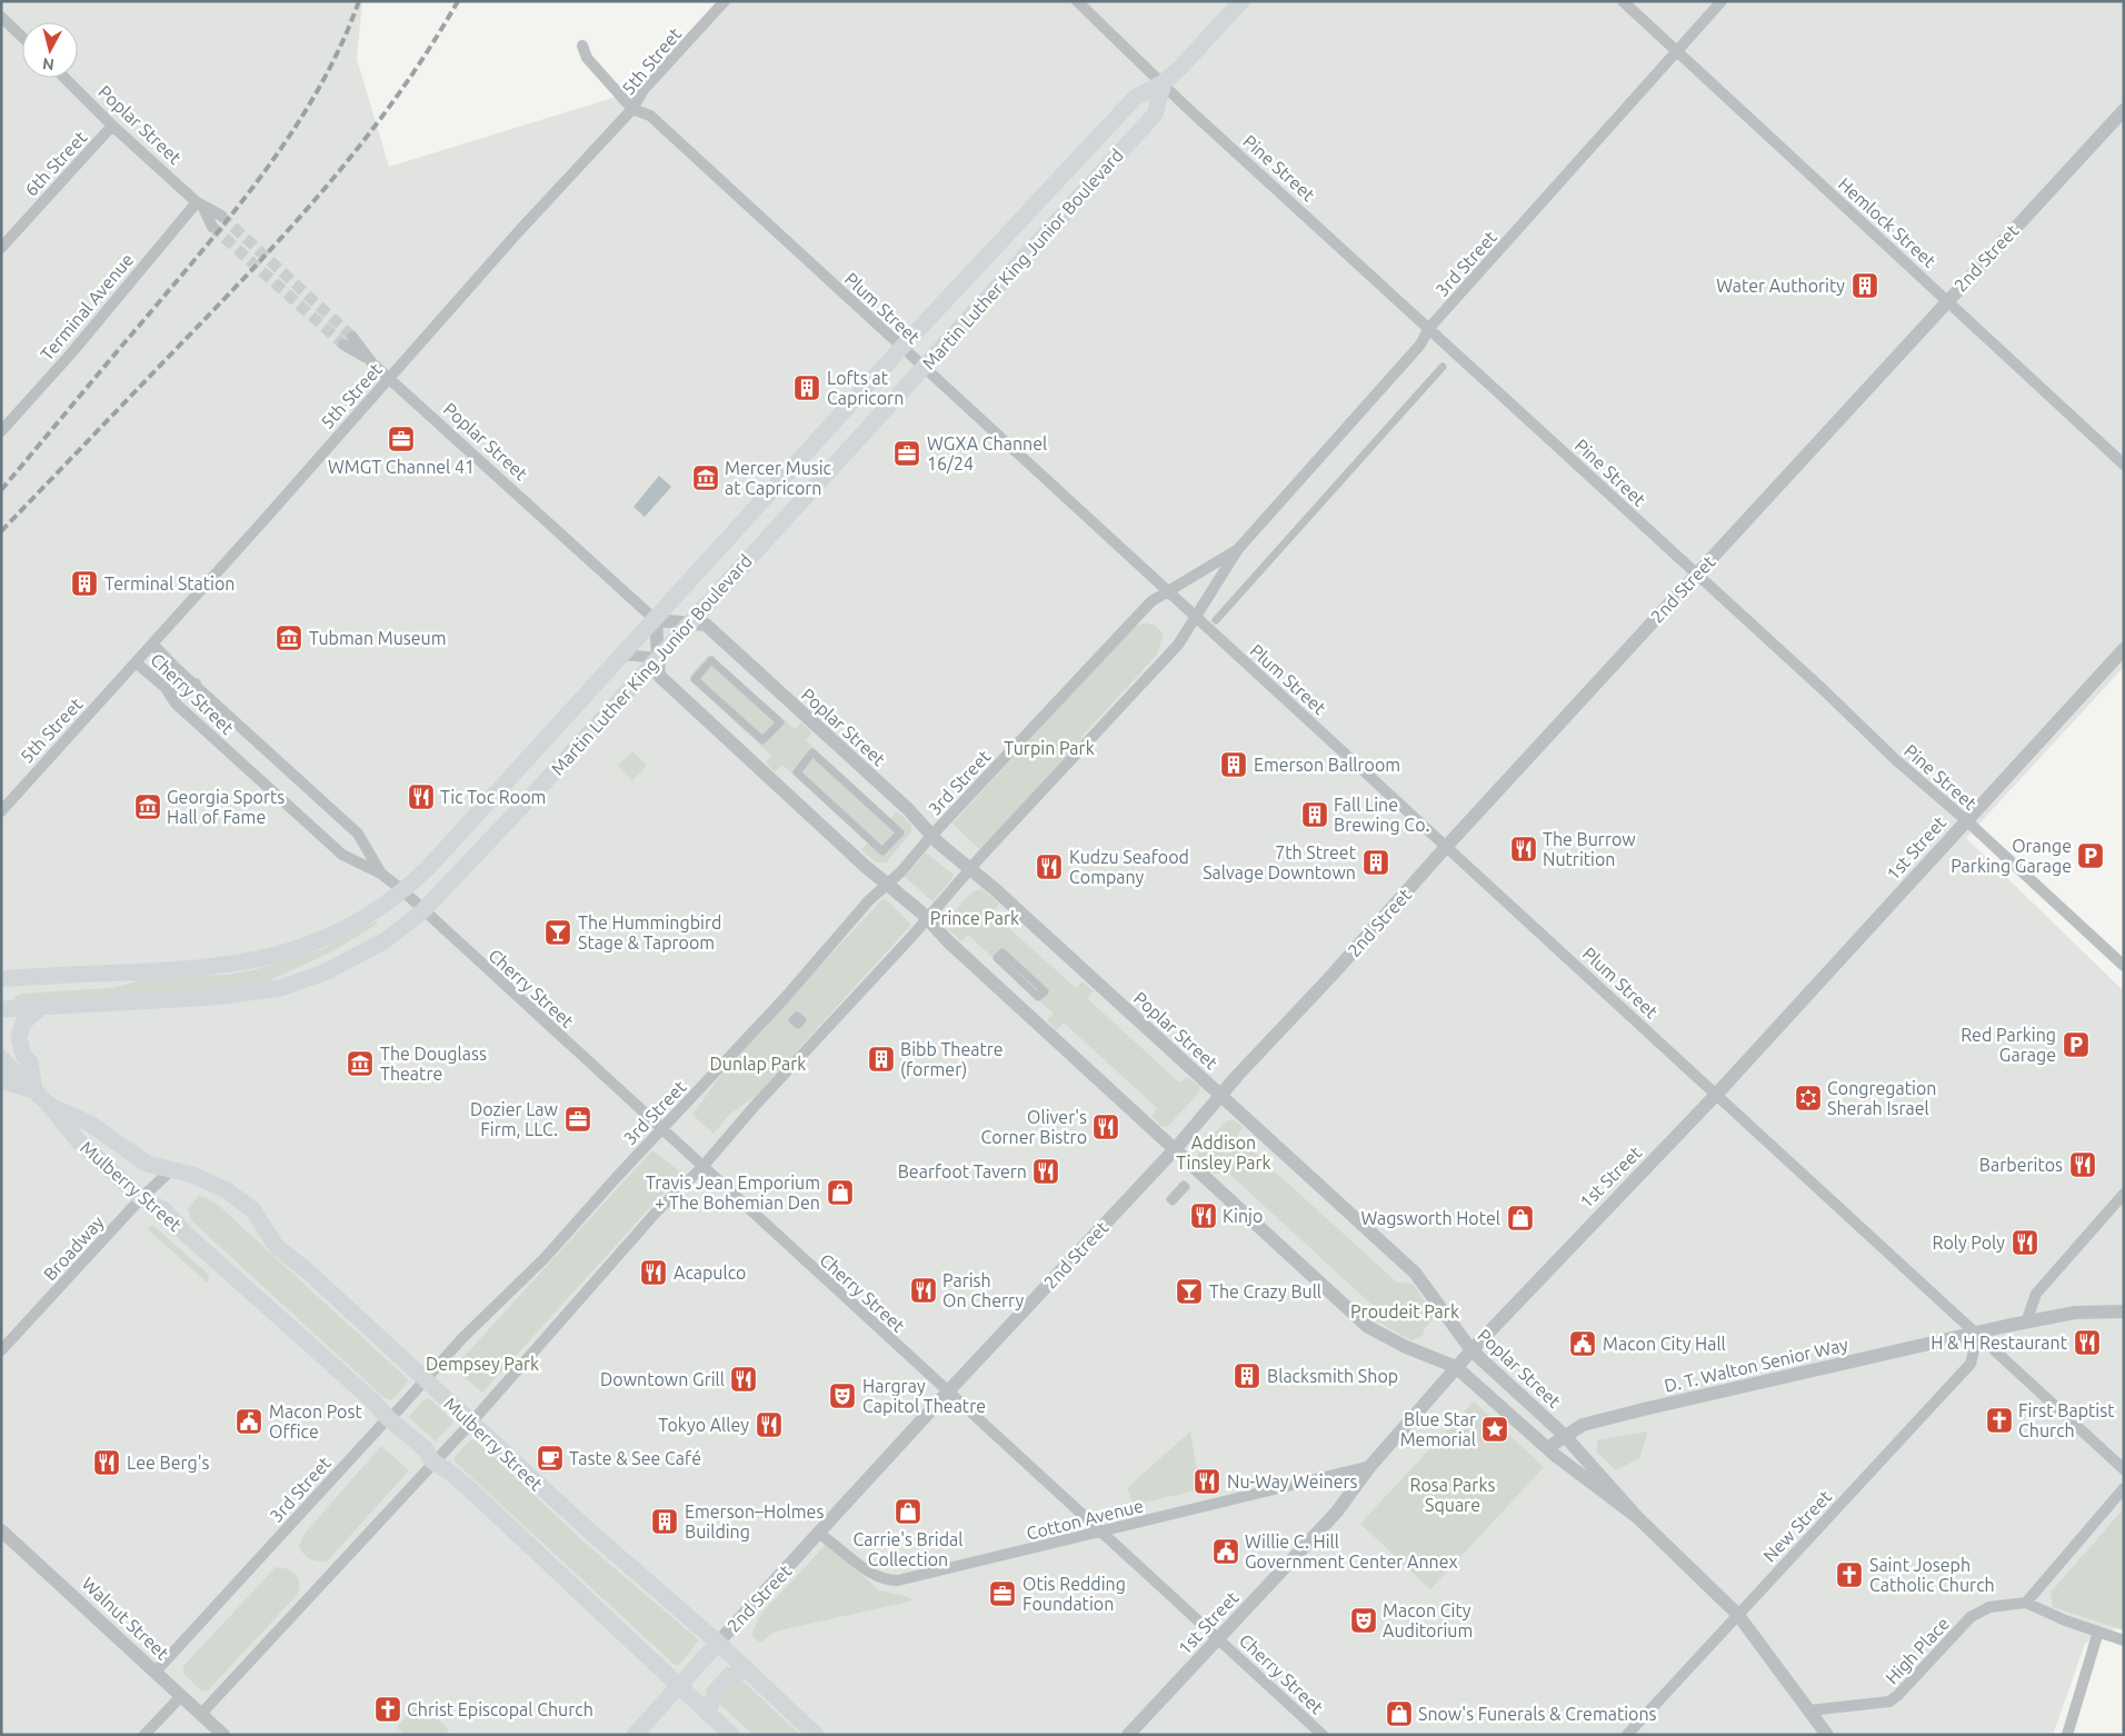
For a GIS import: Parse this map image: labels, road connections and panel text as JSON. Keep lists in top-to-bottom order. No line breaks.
{"streets":{"main road":["2nd Street","Martin Luther King Junior Boulevard","Mulberry Street"],"street":["5th Street","Poplar Street","6th Street","Pine Street","Hemlock Street","3rd Street","Terminal Avenue","Plum Street","Cherry Street","1st Street","Broadway","D. T. Walton Senior Way","Cotton Avenue","New Street","Walnut Street","High Place"]},"crossings":[["5th Street","Poplar Street"],["5th Street","Plum Street"],["5th Street","Cherry Street"],["Poplar Street","6th Street"],["Poplar Street","2nd Street"],["Poplar Street","Martin Luther King Junior Boulevard"],["Poplar Street","3rd Street"],["Poplar Street","Terminal Avenue"],["Poplar Street","1st Street"],["Poplar Street","D. T. Walton Senior Way"],["Poplar Street","New Street"],["Poplar Street","High Place"],["Pine Street","2nd Street"],["Pine Street","Martin Luther King Junior Boulevard"],["Pine Street","3rd Street"],["Pine Street","1st Street"],["Hemlock Street","2nd Street"],["Hemlock Street","3rd Street"],["2nd Street","Plum Street"],["2nd Street","Cherry Street"],["2nd Street","Mulberry Street"],["2nd Street","Cotton Avenue"],["Martin Luther King Junior Boulevard","Plum Street"],["Martin Luther King Junior Boulevard","Cherry Street"],["3rd Street","Plum Street"],["3rd Street","Cherry Street"],["3rd Street","Mulberry Street"],["3rd Street","Walnut Street"],["Plum Street","1st Street"],["Plum Street","D. T. Walton Senior Way"],["Plum Street","New Street"],["Cherry Street","1st Street"],["Cherry Street","Cotton Avenue"],["1st Street","Cotton Avenue"],["Mulberry Street","Broadway"],["D. T. Walton Senior Way","New Street"]],"parks":["Turpin Park","Prince Park","Dunlap Park","Addison Tinsley Park","Proudeit Park","Dempsey Park","Rosa Parks Square"],"places":{"building":["Water Authority","Lofts at Capricorn","Terminal Station","Emerson Ballroom","Fall Line Brewing Co.","7th Street Salvage Downtown","Bibb Theatre (former)","Blacksmith Shop","Emerson–Holmes Building"],"office":["WMGT Channel 41","WGXA Channel 16/24","Dozier Law Firm, LLC.","Otis Redding Foundation"],"museum":["Mercer Music at Capricorn","Tubman Museum","Georgia Sports Hall of Fame","The Douglass Theatre"],"restaurant":["Tic Toc Room","The Burrow Nutrition","Kudzu Seafood Company","Oliver's Corner Bistro","Barberitos","Bearfoot Tavern","Kinjo","Roly Poly","Acapulco","Parish On Cherry","H & H Restaurant","Downtown Grill","Tokyo Alley","Lee Berg's","Nu-Way Weiners"],"parking":["Orange Parking Garage","Red Parking Garage"],"bar":["The Hummingbird Stage & Taproom","The Crazy Bull"],"synagogue":["Congregation Sherah Israel"],"shop":["Travis Jean Emporium + The Bohemian Den","Wagsworth Hotel","Carrie's Bridal Collection","Snow's Funerals & Cremations"],"public building":["Macon City Hall","Macon Post Office","Willie C. Hill Government Center Annex"],"theatre":["Hargray Capitol Theatre","Macon City Auditorium"],"church":["First Baptist Church","Saint Joseph Catholic Church","Christ Episcopal Church"],"place":["Blue Star Memorial"],"cafe":["Taste & See Café"]},"north":"bottom"}
